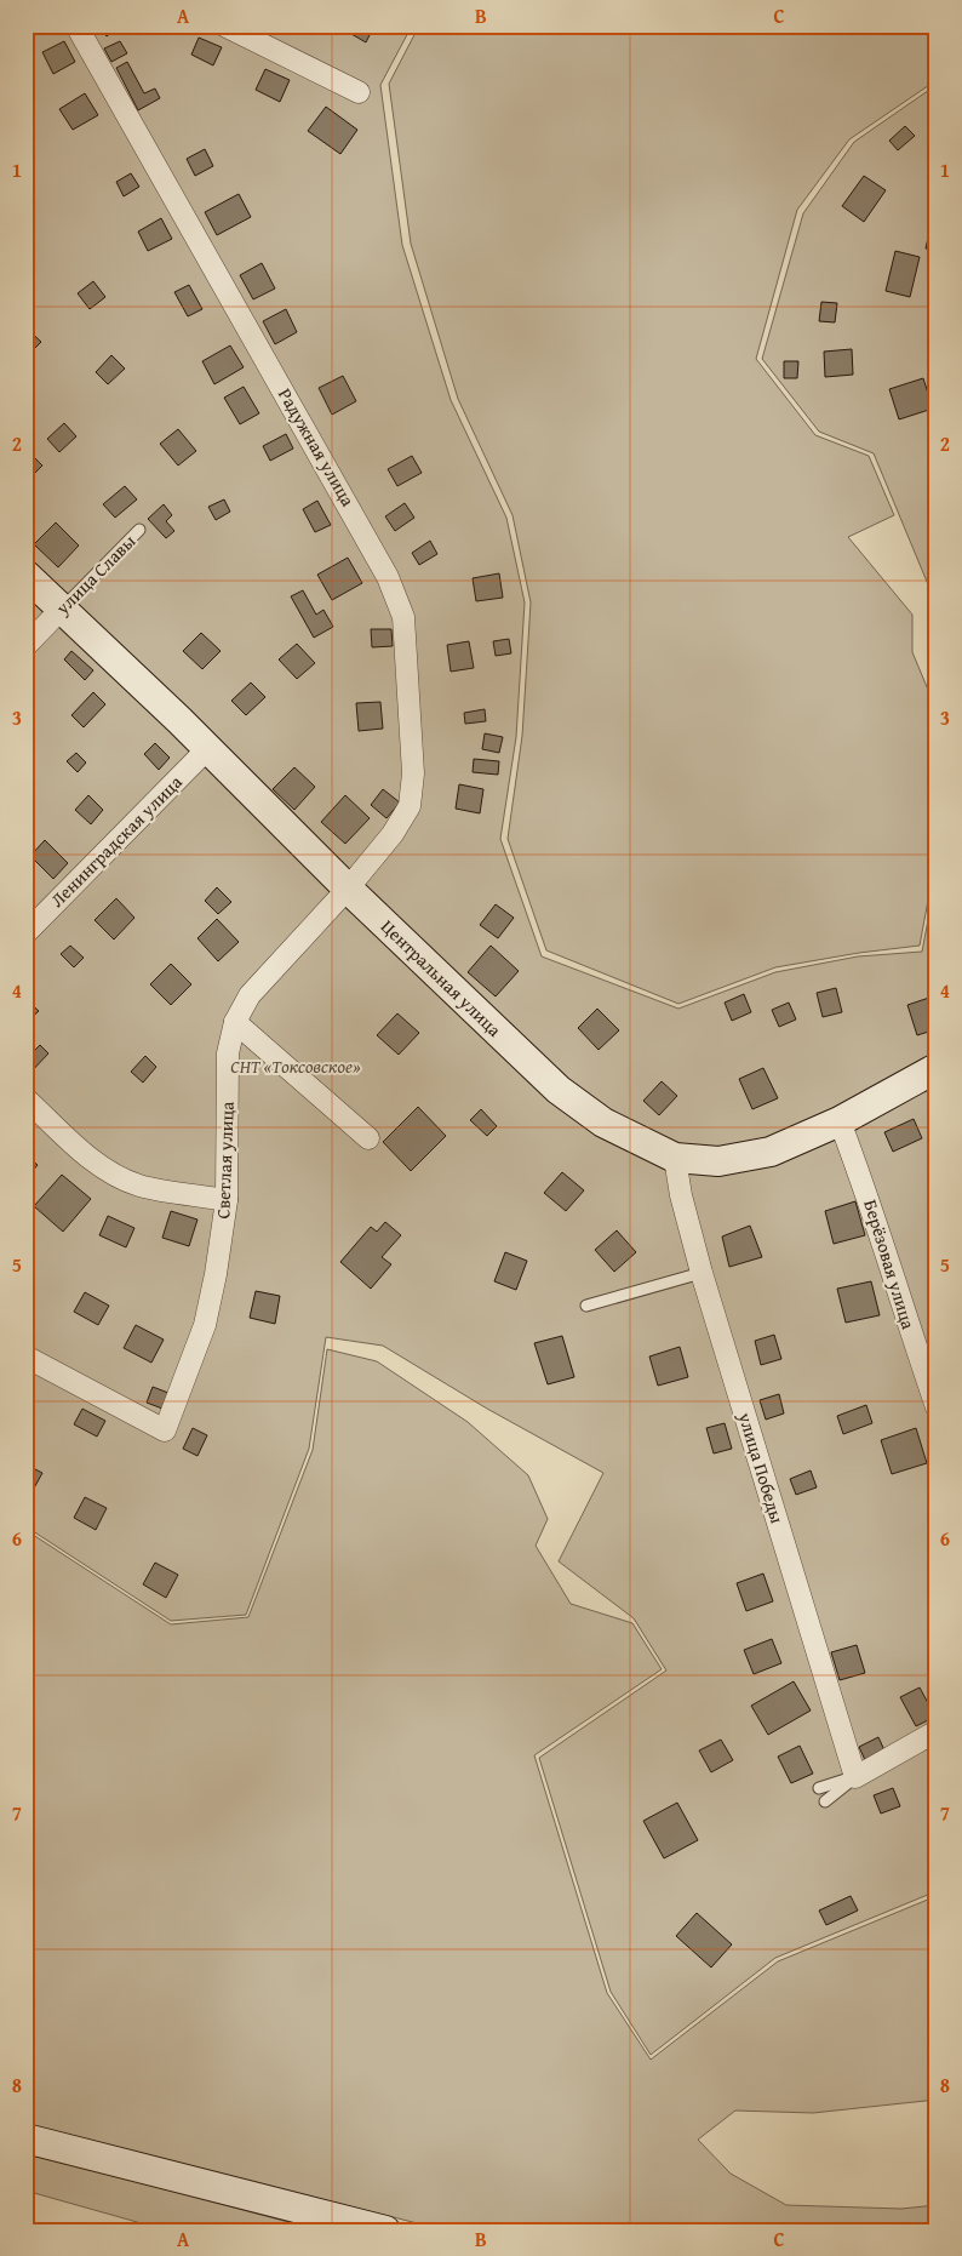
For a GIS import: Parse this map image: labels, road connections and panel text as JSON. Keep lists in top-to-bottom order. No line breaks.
{"streets":{"street":["Радужная улица","улица Славы","Ленинградская улица","Центральная улица","Светлая улица","Берёзовая улица","улица Победы"]},"crossings":[["Радужная улица","Центральная улица"],["Радужная улица","Светлая улица"],["улица Славы","Центральная улица"],["Ленинградская улица","Центральная улица"],["Центральная улица","Светлая улица"],["Центральная улица","Берёзовая улица"],["Центральная улица","улица Победы"]],"parks":["СНТ «Токсовское»"],"grid":{"columns":["A","B","C"],"rows":["1","2","3","4","5","6","7","8"]}}
